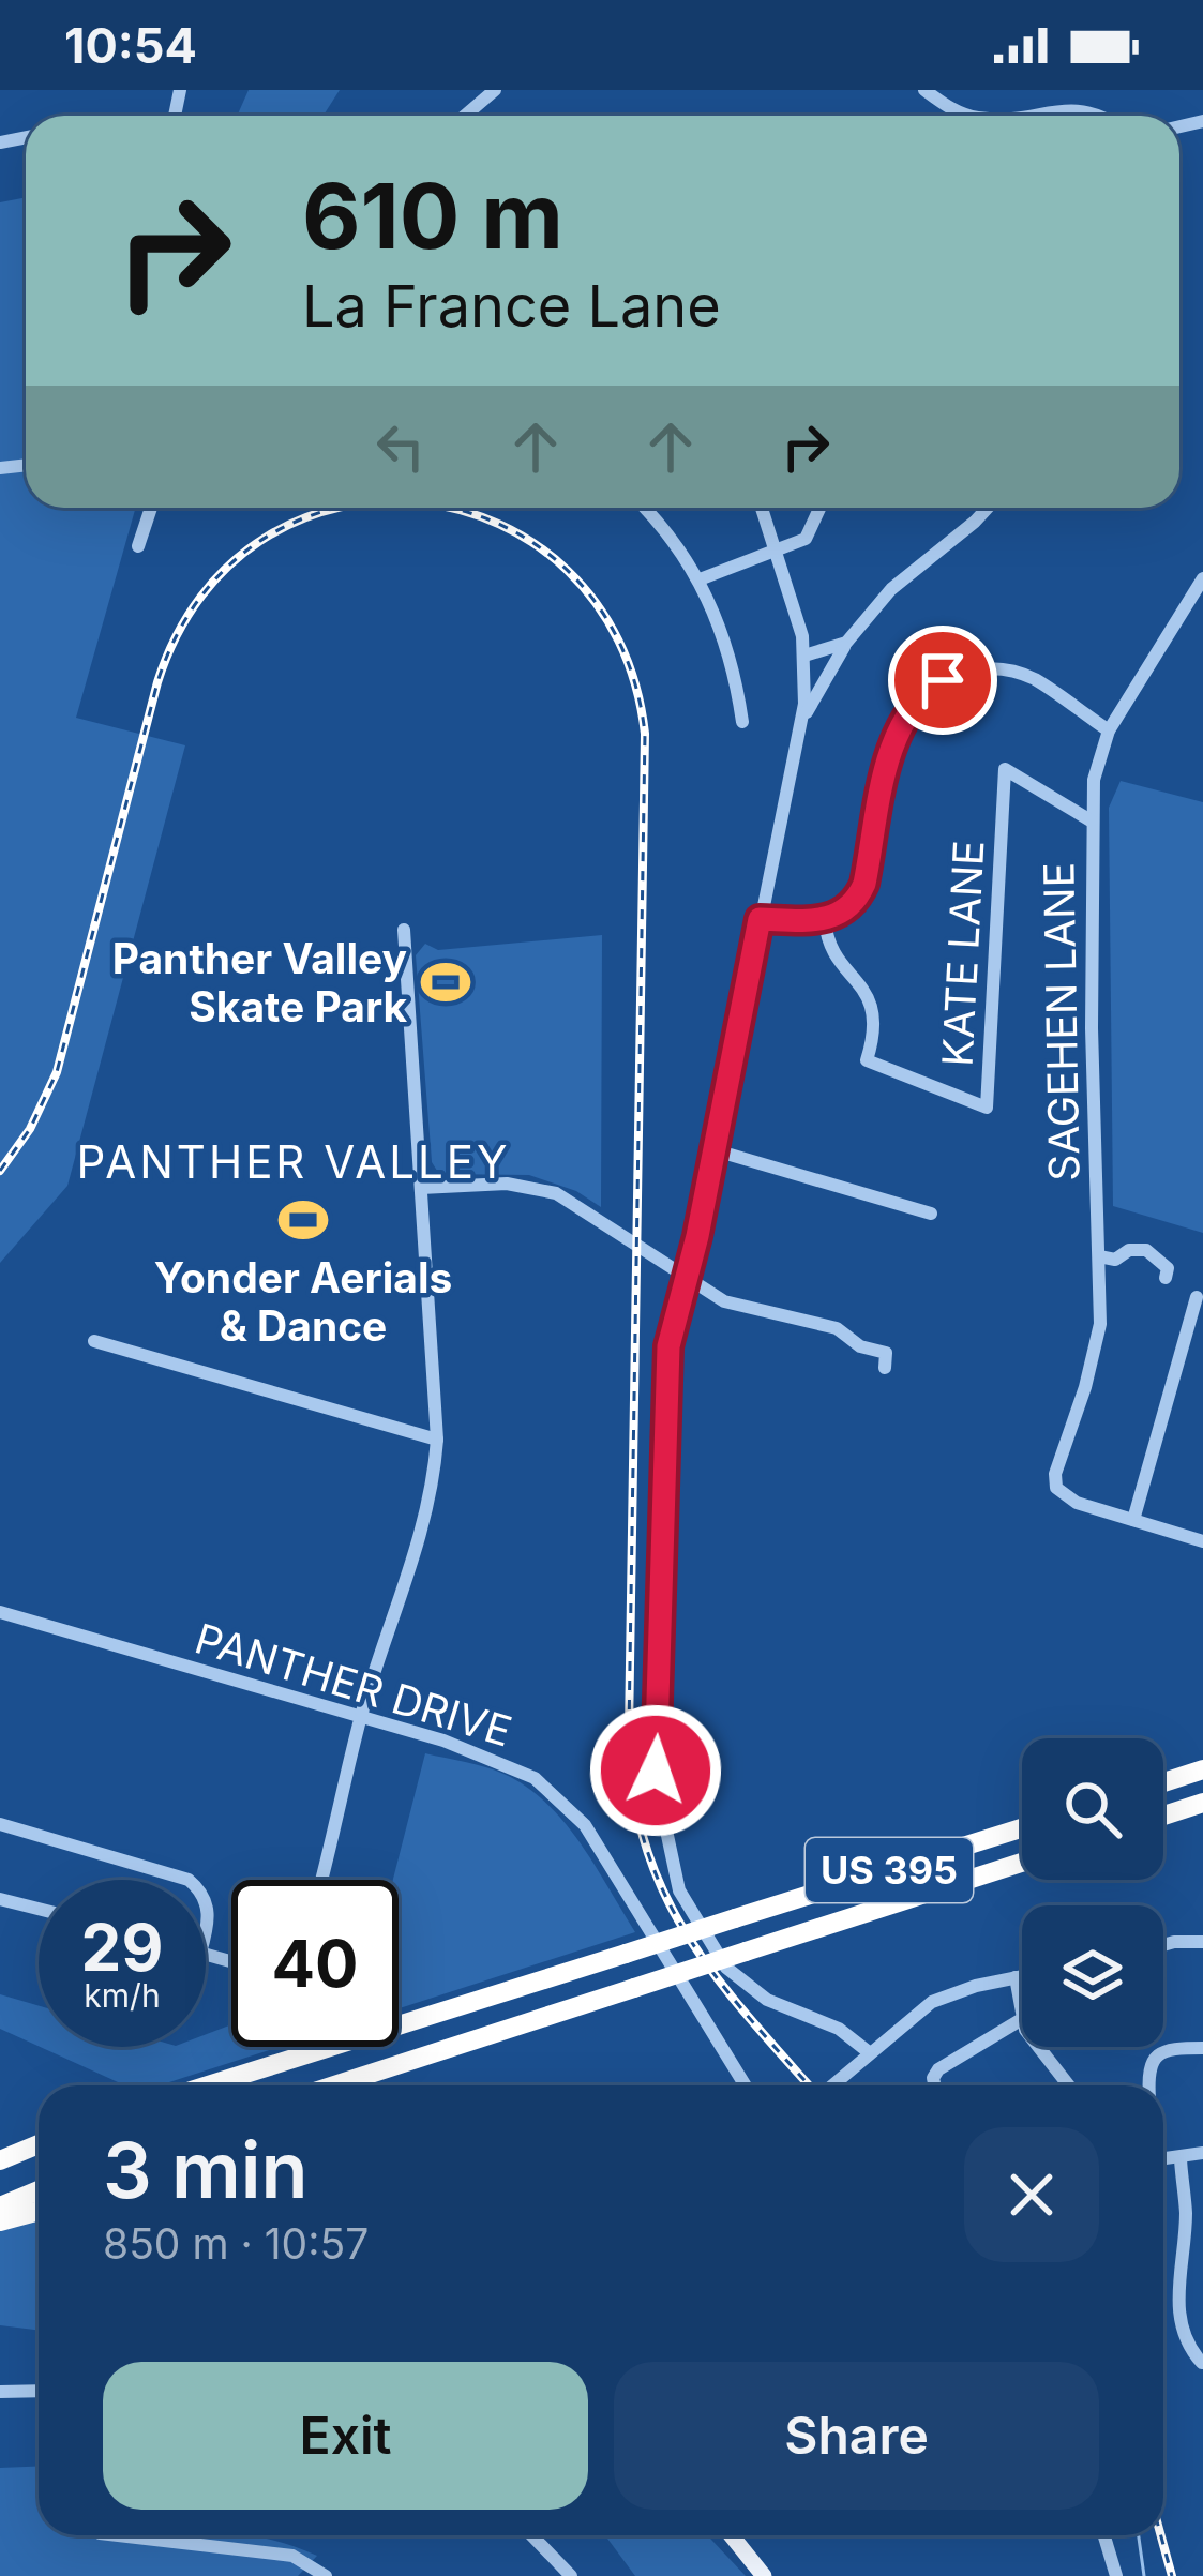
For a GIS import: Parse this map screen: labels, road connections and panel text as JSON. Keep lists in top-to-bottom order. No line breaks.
{"streets":{"highway":["US 395"],"street":["KATE LANE","SAGEHEN LANE","PANTHER DRIVE"]},"crossings":[["KATE LANE","SAGEHEN LANE"]],"districts":["PANTHER VALLEY"],"places":{"sports":["Panther Valley Skate Park","Yonder Aerials & Dance"]},"page":{"status":"10:54","turn":["610 m","La France Lane"],"speed":"29 km/h","limit":"40","heading":["3 min","850 m · 10:57"],"buttons":["Exit","Share"]}}
